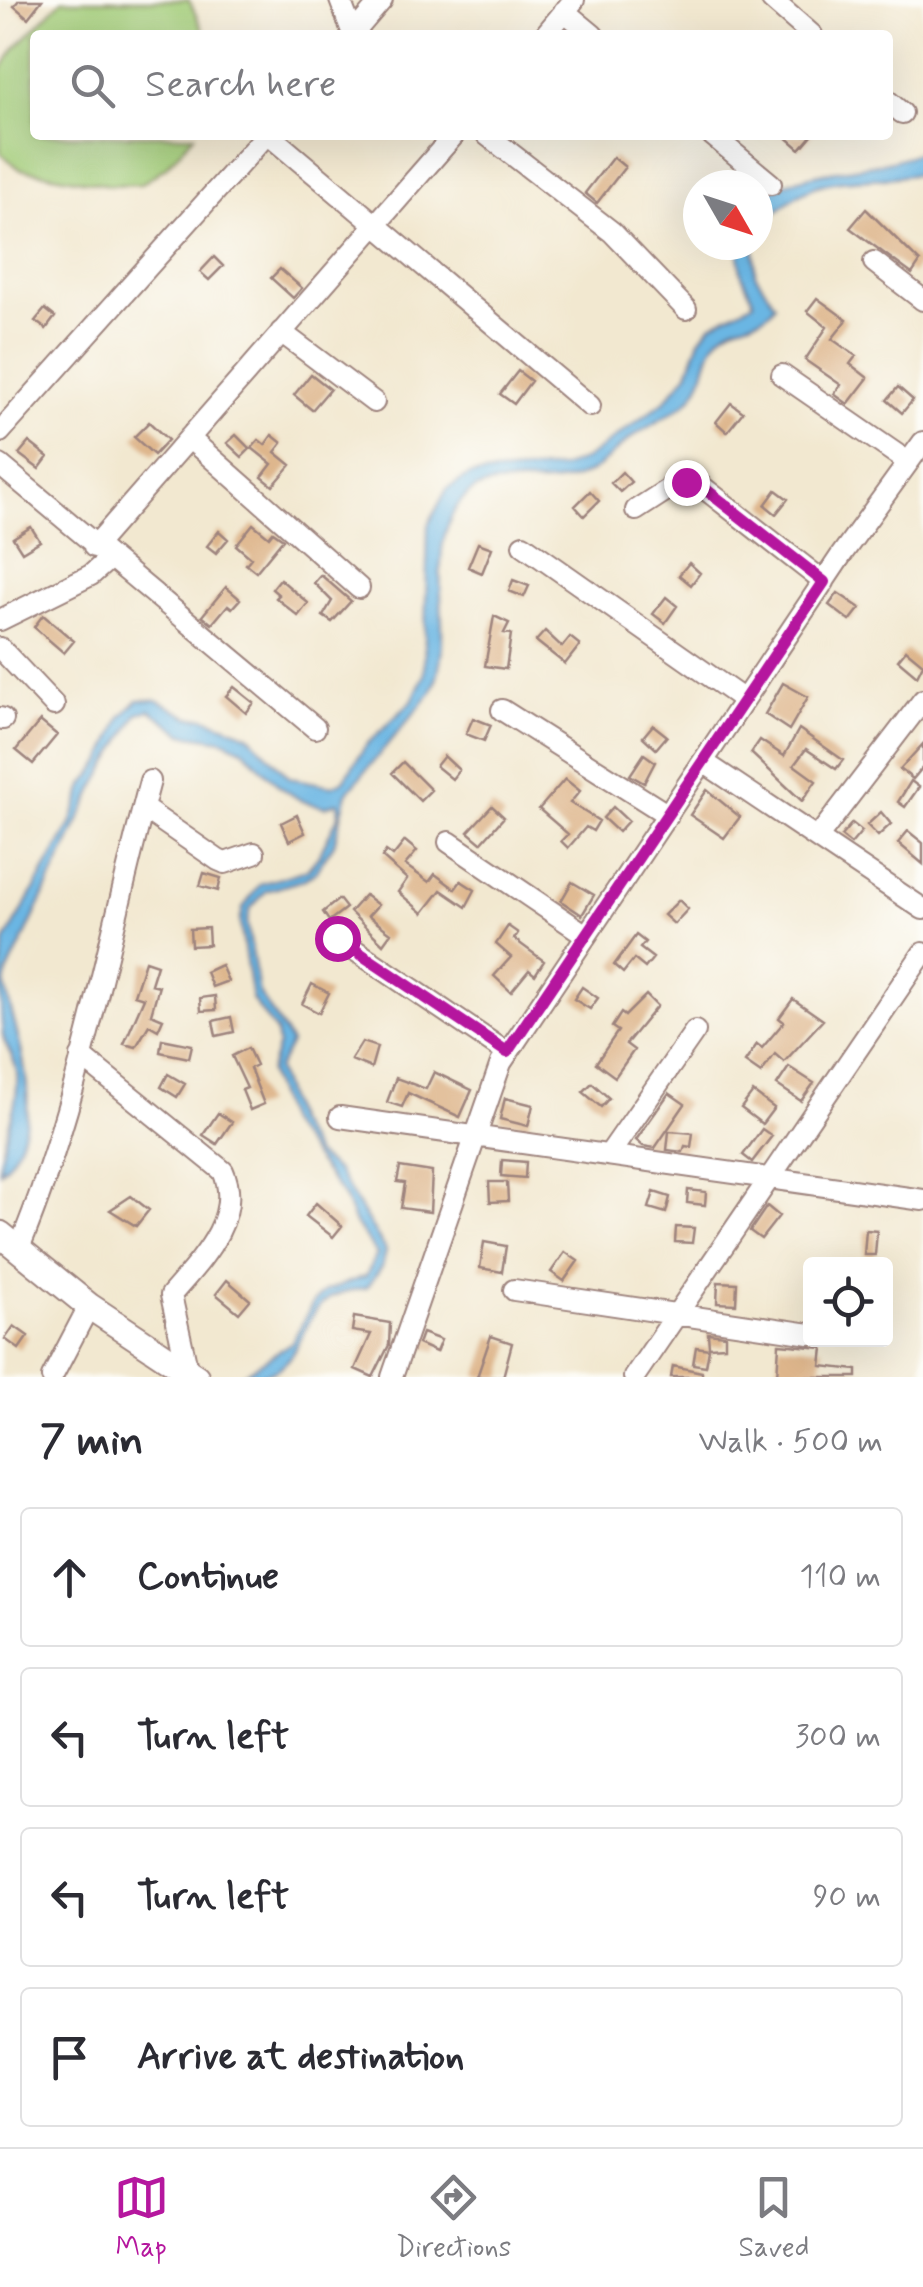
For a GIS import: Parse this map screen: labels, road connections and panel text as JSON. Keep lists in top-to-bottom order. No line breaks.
{"north":"bottom right","page":{"search":"Search here","heading":["7 min","Walk · 500 m"],"list":[["Continue","110 m"],["Turn left","300 m"],["Turn left","90 m"],"Arrive at destination"],"nav":["Map","Directions","Saved"]}}
